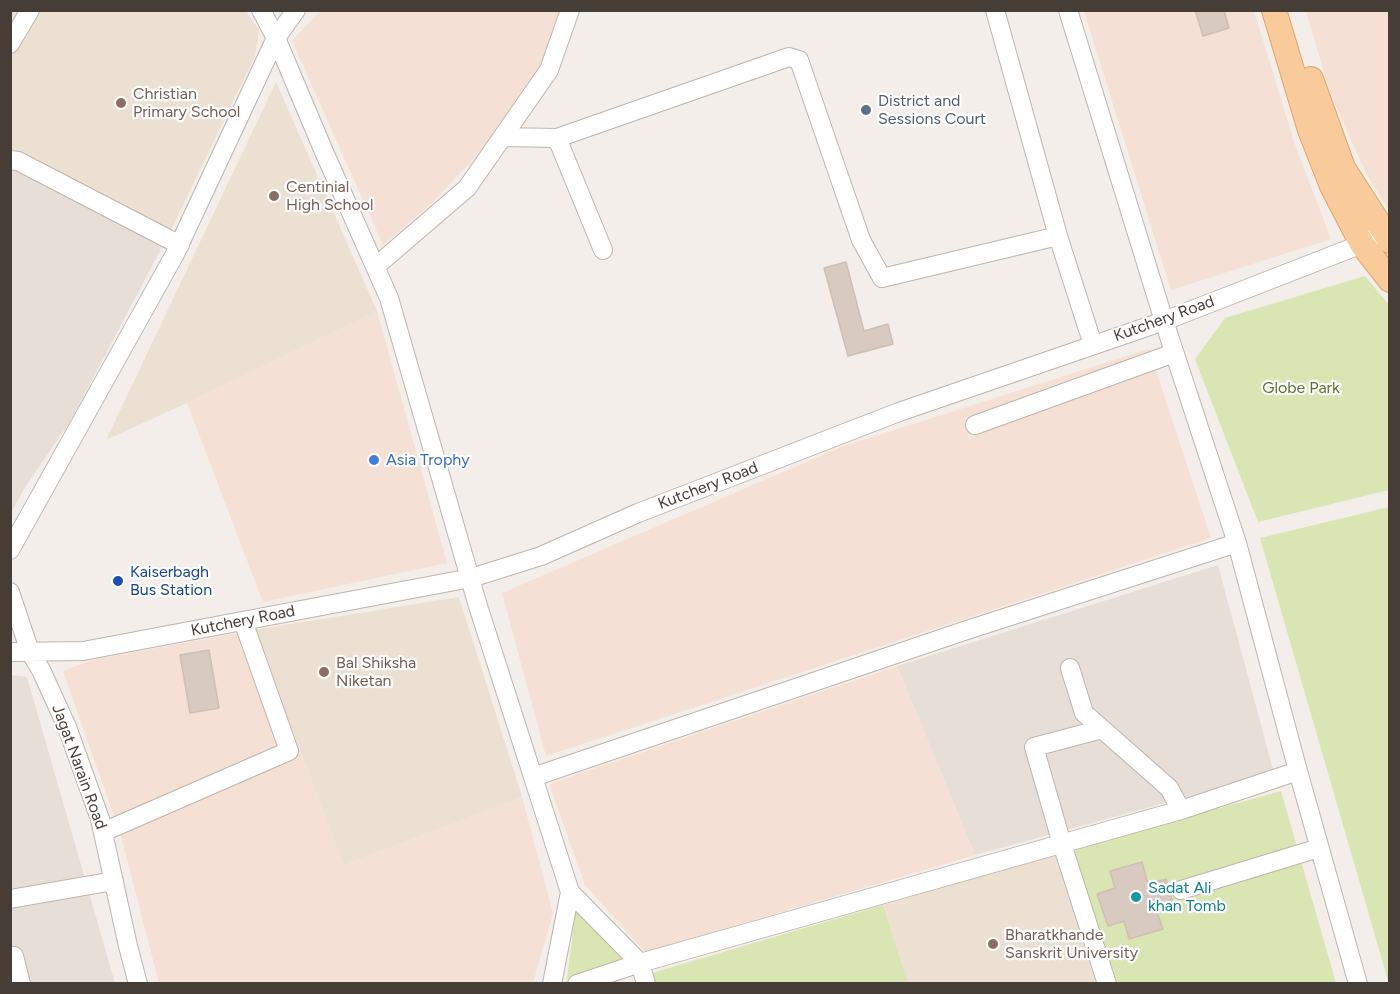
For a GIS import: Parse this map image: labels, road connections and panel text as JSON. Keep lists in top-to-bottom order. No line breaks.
{"streets":{"street":["Kutchery Road","Jagat Narain Road"]},"crossings":[["Kutchery Road","Jagat Narain Road"]],"parks":["Globe Park"],"places":["Christian Primary School","District and Sessions Court","Centinial High School","Asia Trophy","Kaiserbagh Bus Station","Bal Shiksha Niketan","Sadat Ali khan Tomb","Bharatkhande Sanskrit University"]}
